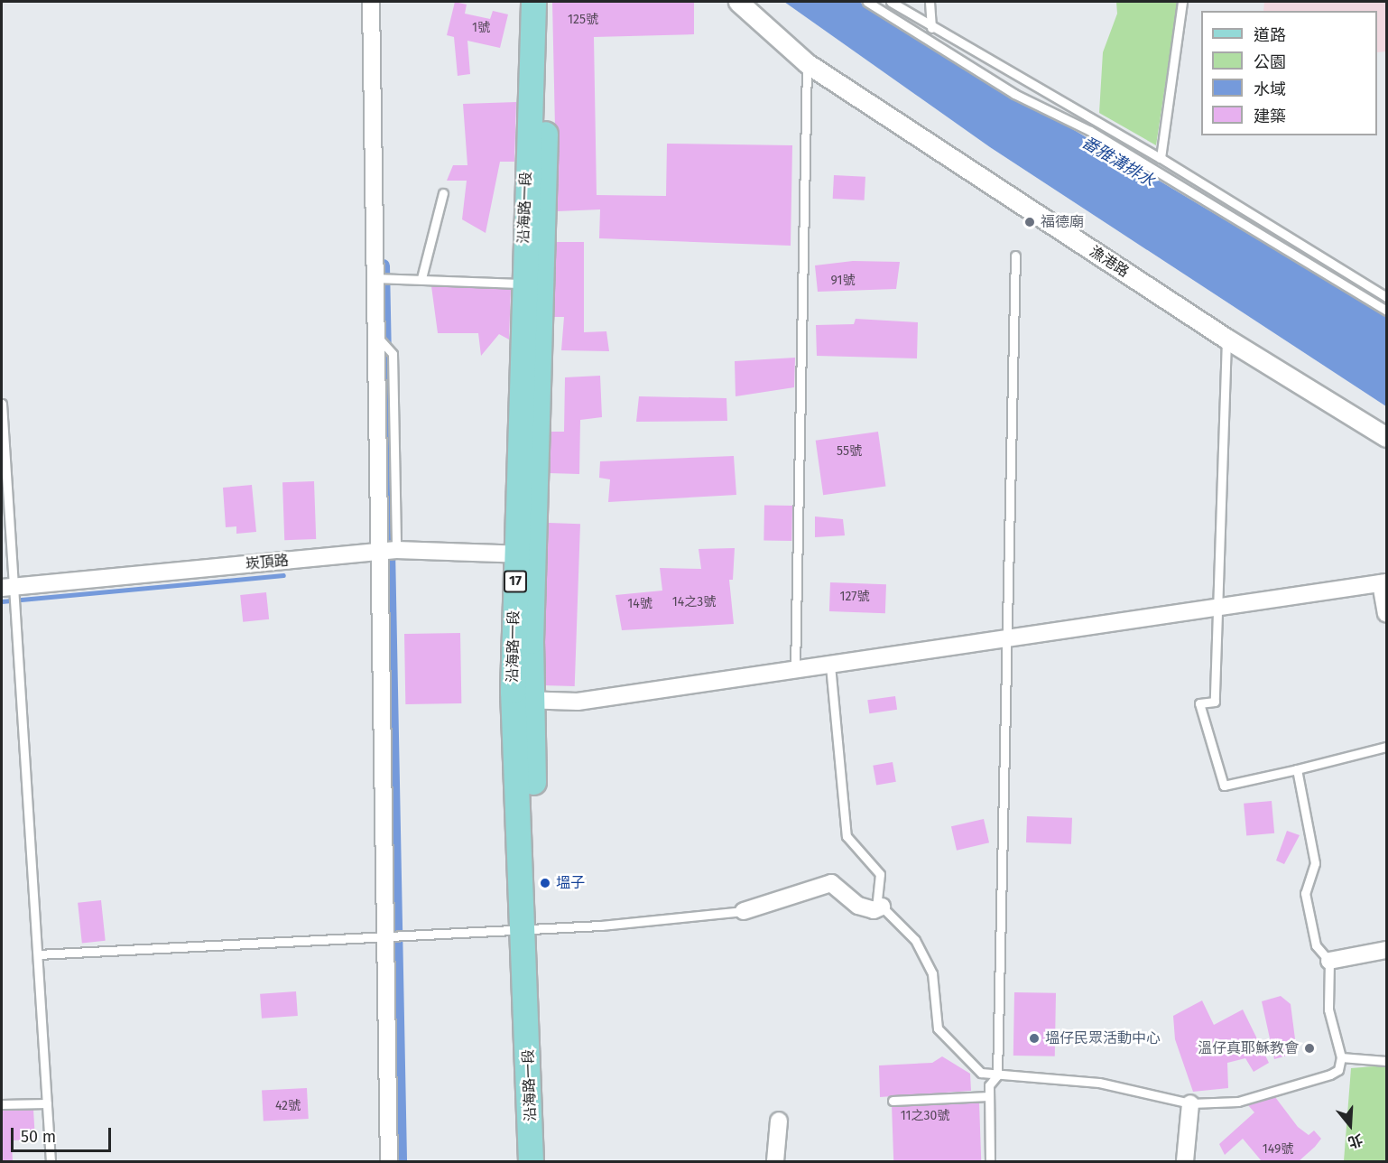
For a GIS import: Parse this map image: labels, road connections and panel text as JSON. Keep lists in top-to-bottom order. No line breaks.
{"streets":{"main road":["沿海路一段","17"],"street":["漁港路","崁頂路"]},"crossings":[["沿海路一段","崁頂路"]],"water":["番雅溝排水"],"places":["福德廟","塭子","塭仔民眾活動中心","溫仔真耶穌教會"],"house_numbers":["125號","1號","91號","55號","127號","14之3號","14號","42號","11之30號","149號"],"legend":["道路","公園","水域","建築"],"scale_bar":"50 m","north":"bottom"}
